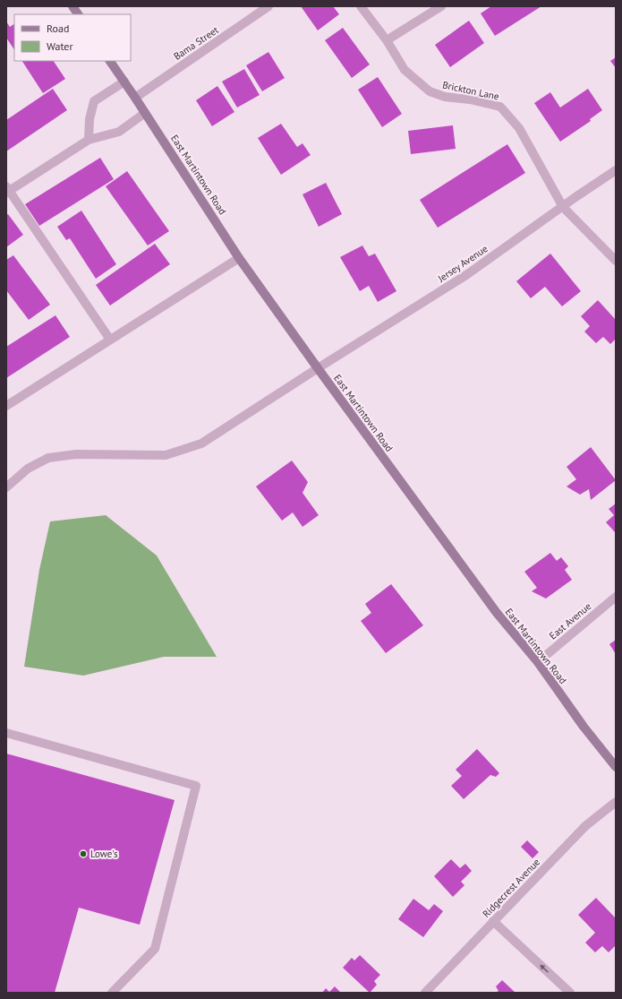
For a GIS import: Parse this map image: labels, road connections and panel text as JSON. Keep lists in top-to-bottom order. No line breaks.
{"streets":{"main road":["East Martintown Road"],"street":["Bama Street","Brickton Lane","Jersey Avenue","East Avenue","Ridgecrest Avenue"]},"crossings":[["Bama Street","East Martintown Road"],["Brickton Lane","Jersey Avenue"],["East Martintown Road","Jersey Avenue"],["East Martintown Road","East Avenue"]],"places":["Lowe's"],"legend":["Road","Water"]}
